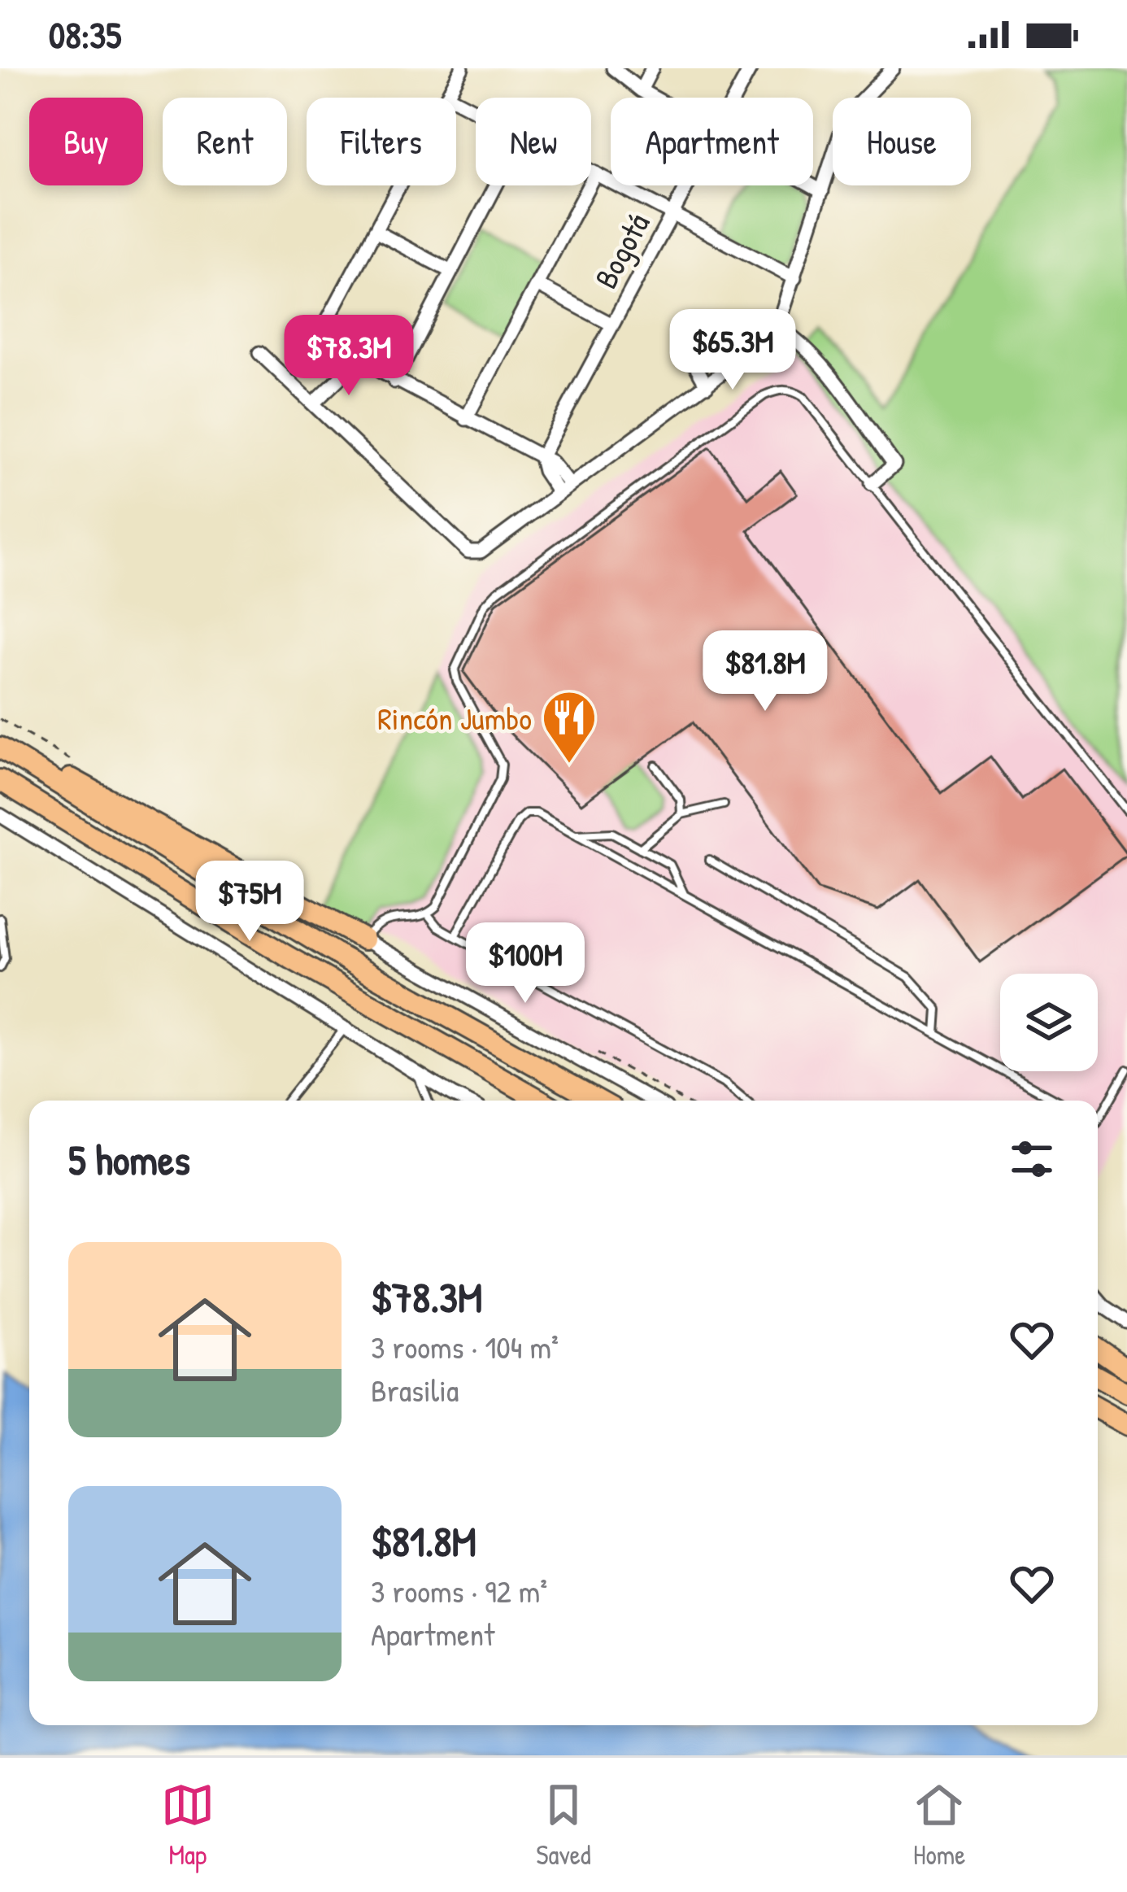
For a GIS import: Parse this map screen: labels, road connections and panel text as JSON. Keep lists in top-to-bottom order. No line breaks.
{"streets":{"street":["Bogotá"]},"places":{"restaurant":["Rincón Jumbo"]},"page":{"status":"08:35","chip":["Buy","Rent","Filters","New","Apartment","House"],"price":["$65.3M","$78.3M","$81.8M","$75M","$100M"],"heading":"5 homes","list":[{"name":"$78.3M","note":"3 rooms · 104 m² · Brasilia"},{"name":"$81.8M","note":"3 rooms · 92 m² · Apartment"}],"tabs":["Map","Saved","Home"]}}
